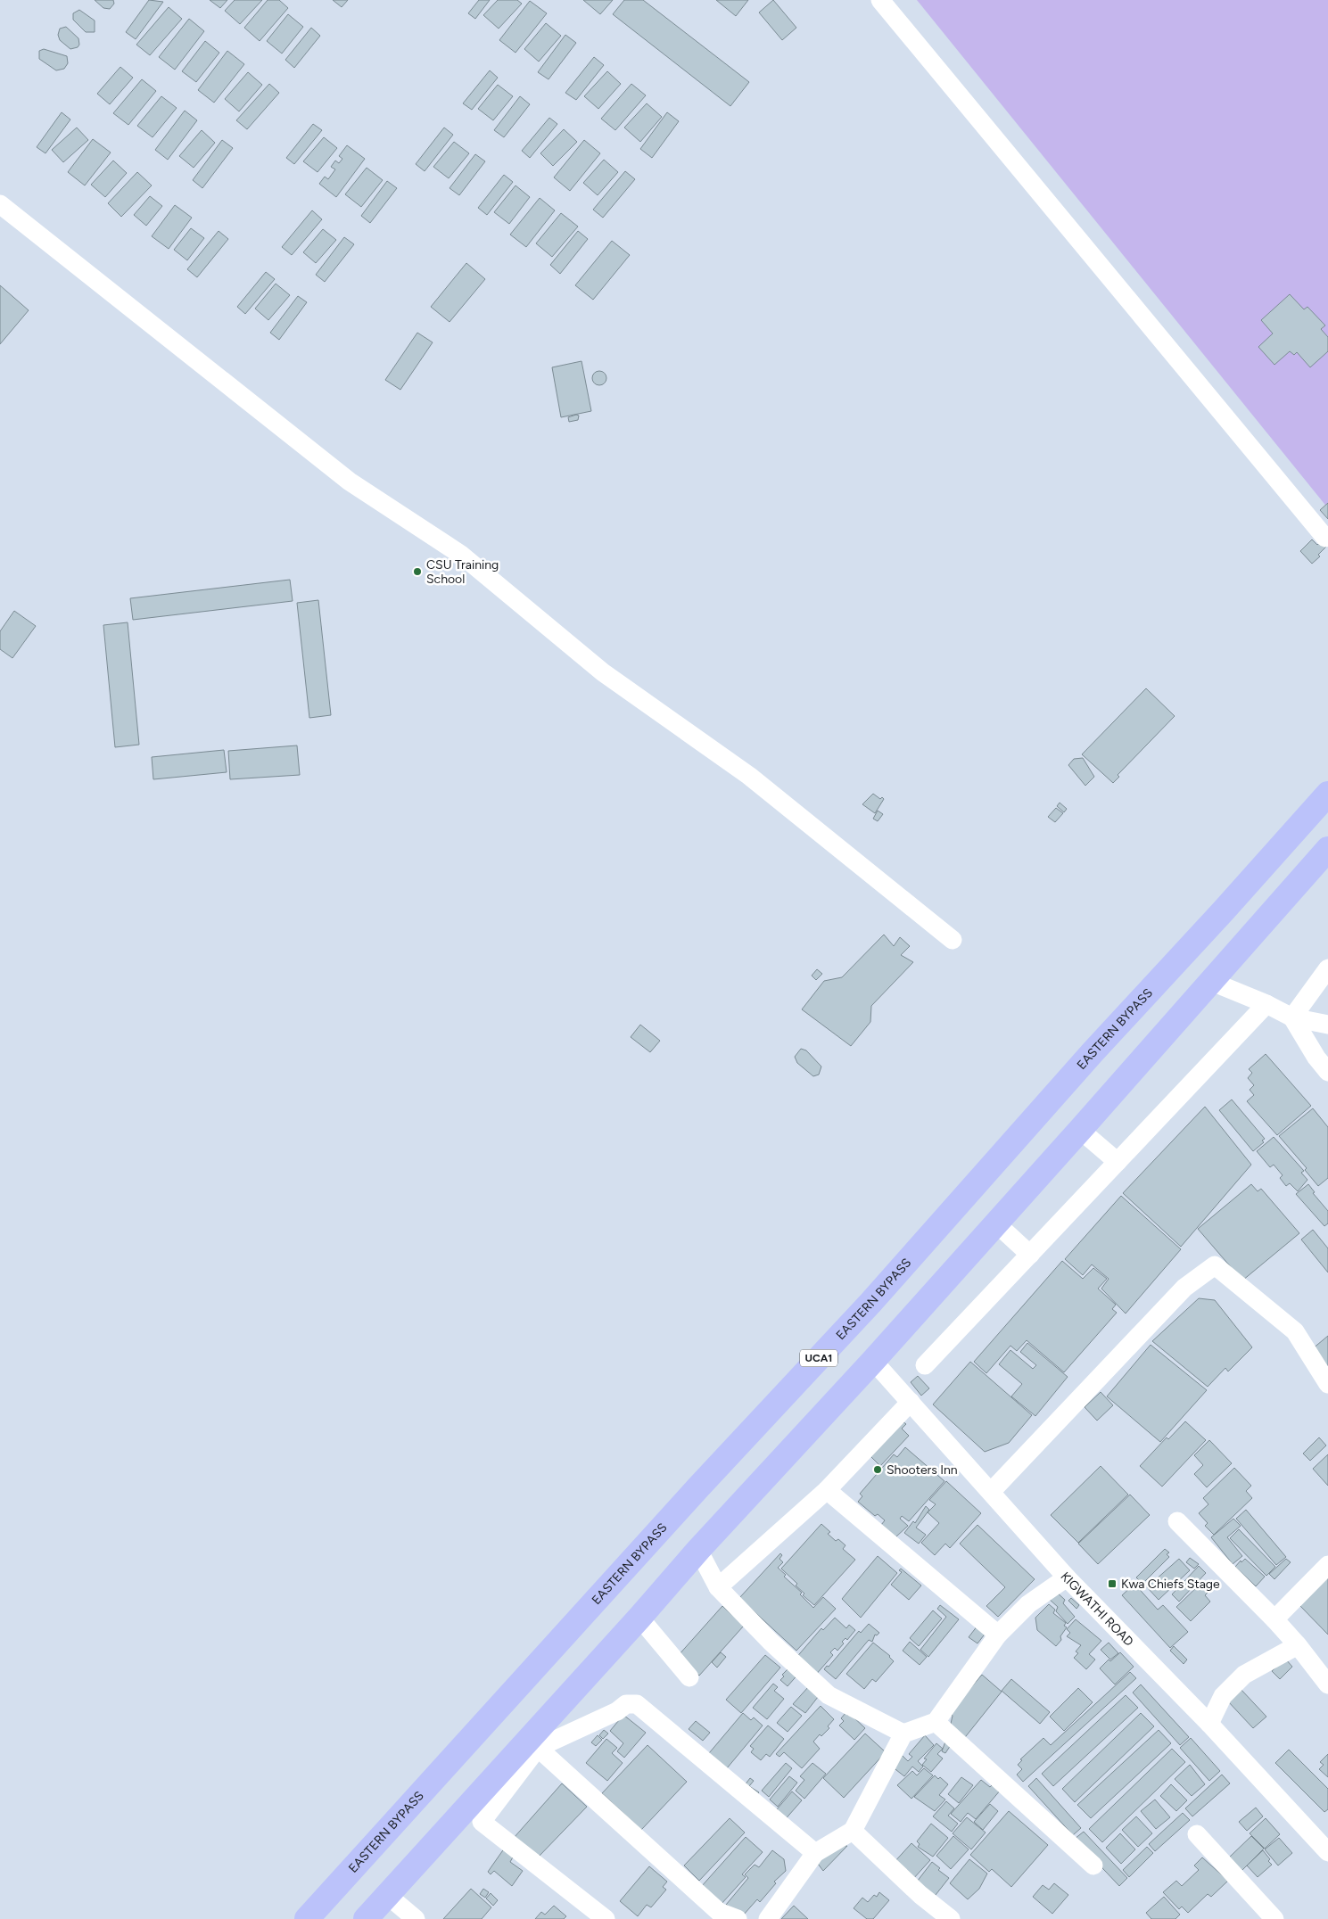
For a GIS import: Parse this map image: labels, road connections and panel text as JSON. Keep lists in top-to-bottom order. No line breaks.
{"streets":{"main road":["EASTERN BYPASS","UCA1"],"street":["KIGWATHI ROAD"]},"places":{"other":["CSU Training School","Shooters Inn"],"transit":["Kwa Chiefs Stage"]}}
